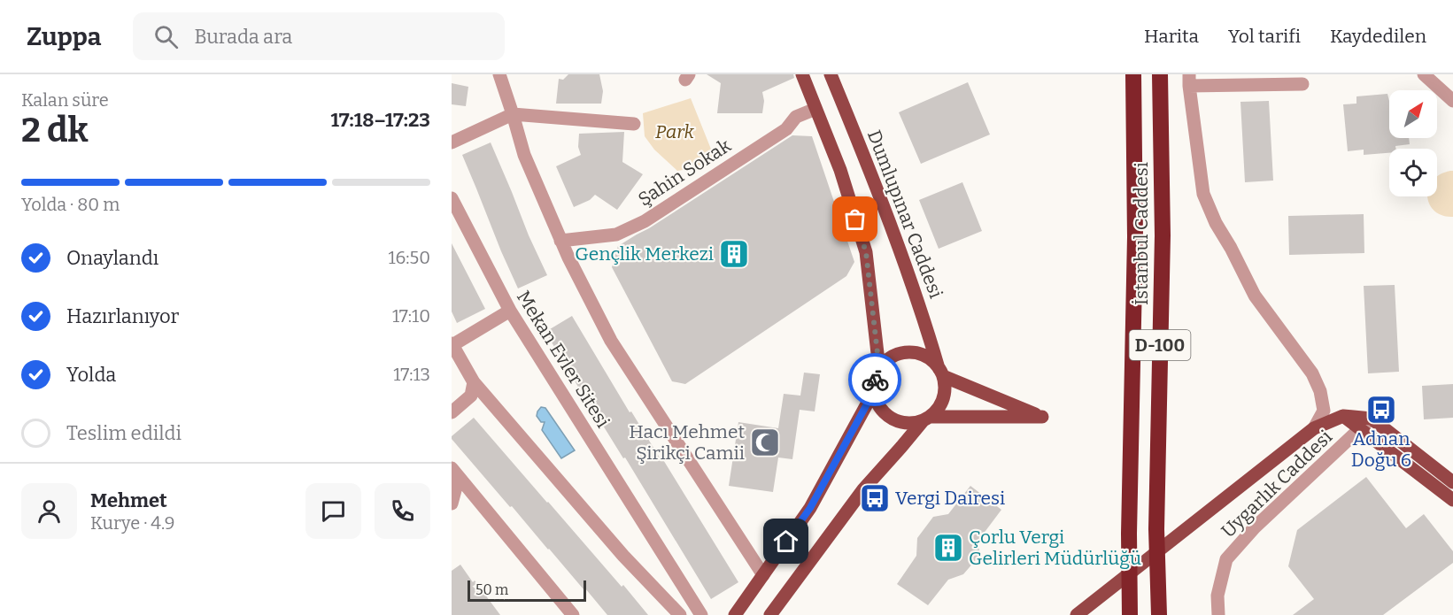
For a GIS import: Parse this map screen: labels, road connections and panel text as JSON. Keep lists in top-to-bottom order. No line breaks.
{"streets":{"highway":["İstanbul Caddesi","D-100"],"main road":["Dumlupınar Caddesi"],"street":["Şahin Sokak","Mekan Evler Sitesi","Uygarlık Caddesi"]},"parks":["Park"],"places":{"building":["Gençlik Merkezi","Çorlu Vergi Gelirleri Müdürlüğü"],"bus stop":["Adnan Doğu 6","Vergi Dairesi"],"mosque":["Hacı Mehmet Şirikçi Camii"]},"scale_bar":"50 m","north":"top right","page":{"header":"Zuppa","search":"Burada ara","nav":["Harita","Yol tarifi","Kaydedilen"],"heading":["2 dk","Kalan süre","17:18–17:23"],"panel":["Mehmet","Kurye · 4.9"],"bar":"Yolda · 80 m","list":[["Onaylandı","16:50"],["Hazırlanıyor","17:10"],["Yolda","17:13"],"Teslim edildi"],"scale":"50 m"}}
